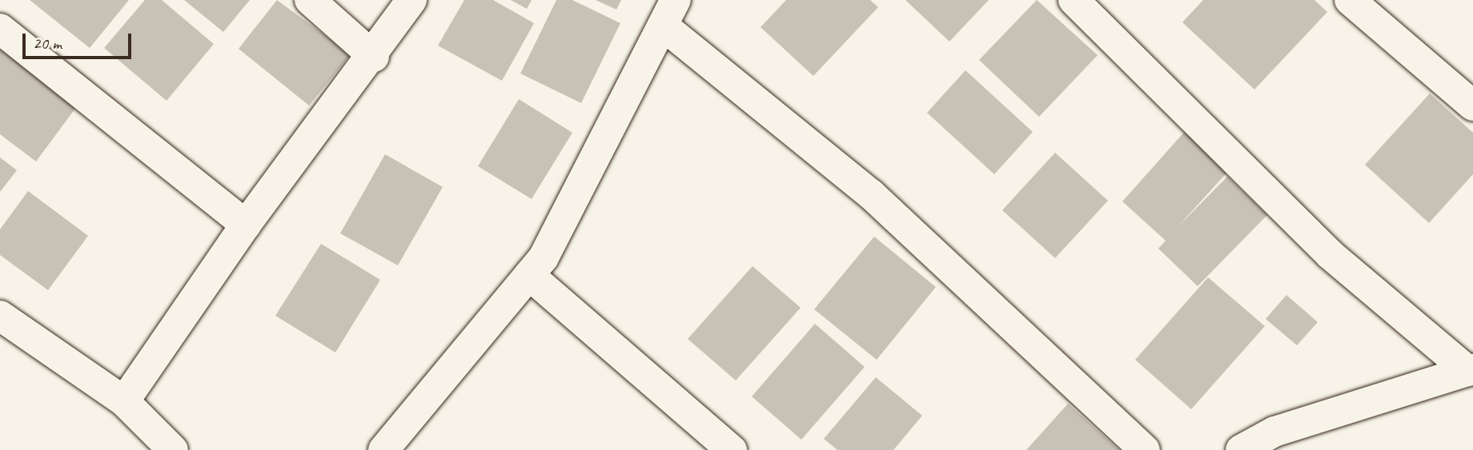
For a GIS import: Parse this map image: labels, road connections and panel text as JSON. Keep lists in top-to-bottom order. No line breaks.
{"scale_bar":"20 m"}
